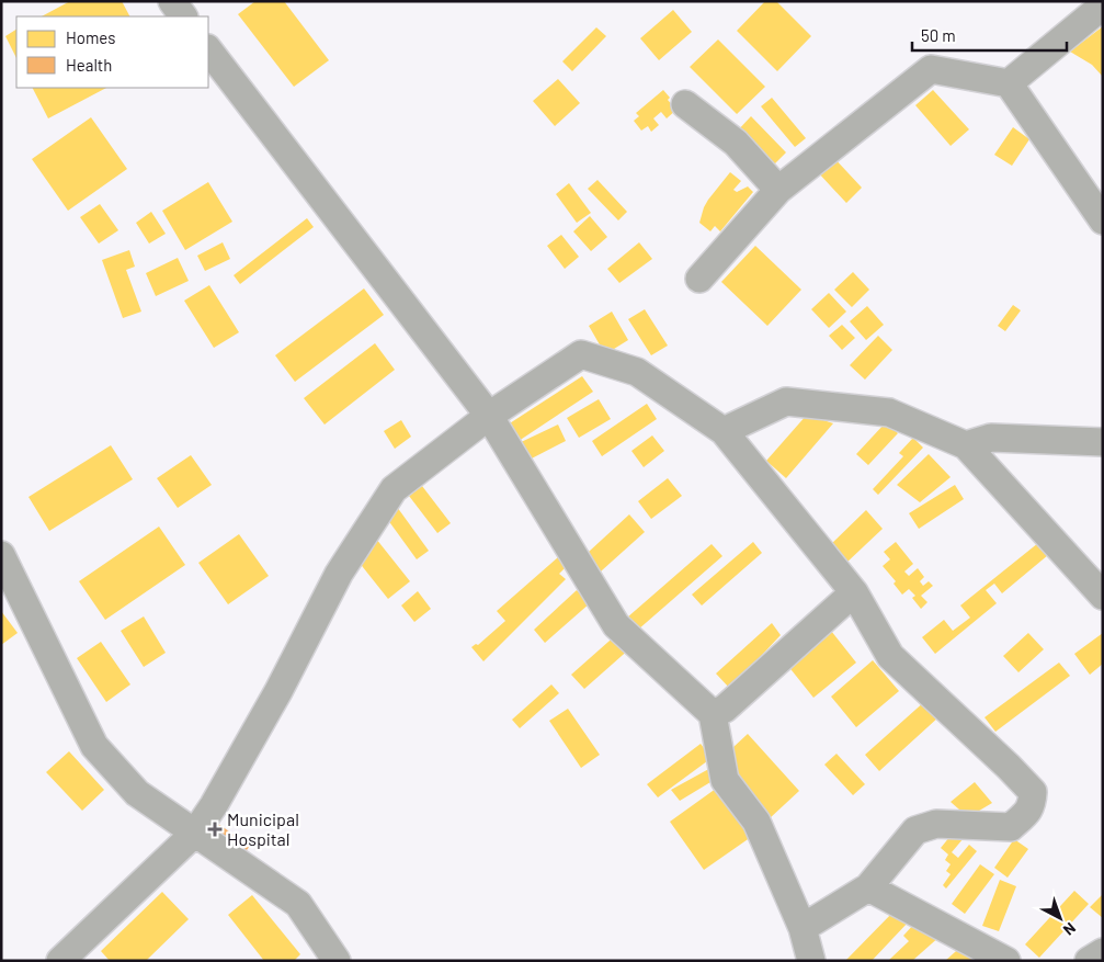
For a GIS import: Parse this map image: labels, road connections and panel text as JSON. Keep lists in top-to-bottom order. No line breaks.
{"places":{"health":["Municipal Hospital"]},"legend":["Homes","Health"],"scale_bar":"50 m","north":"bottom right"}
